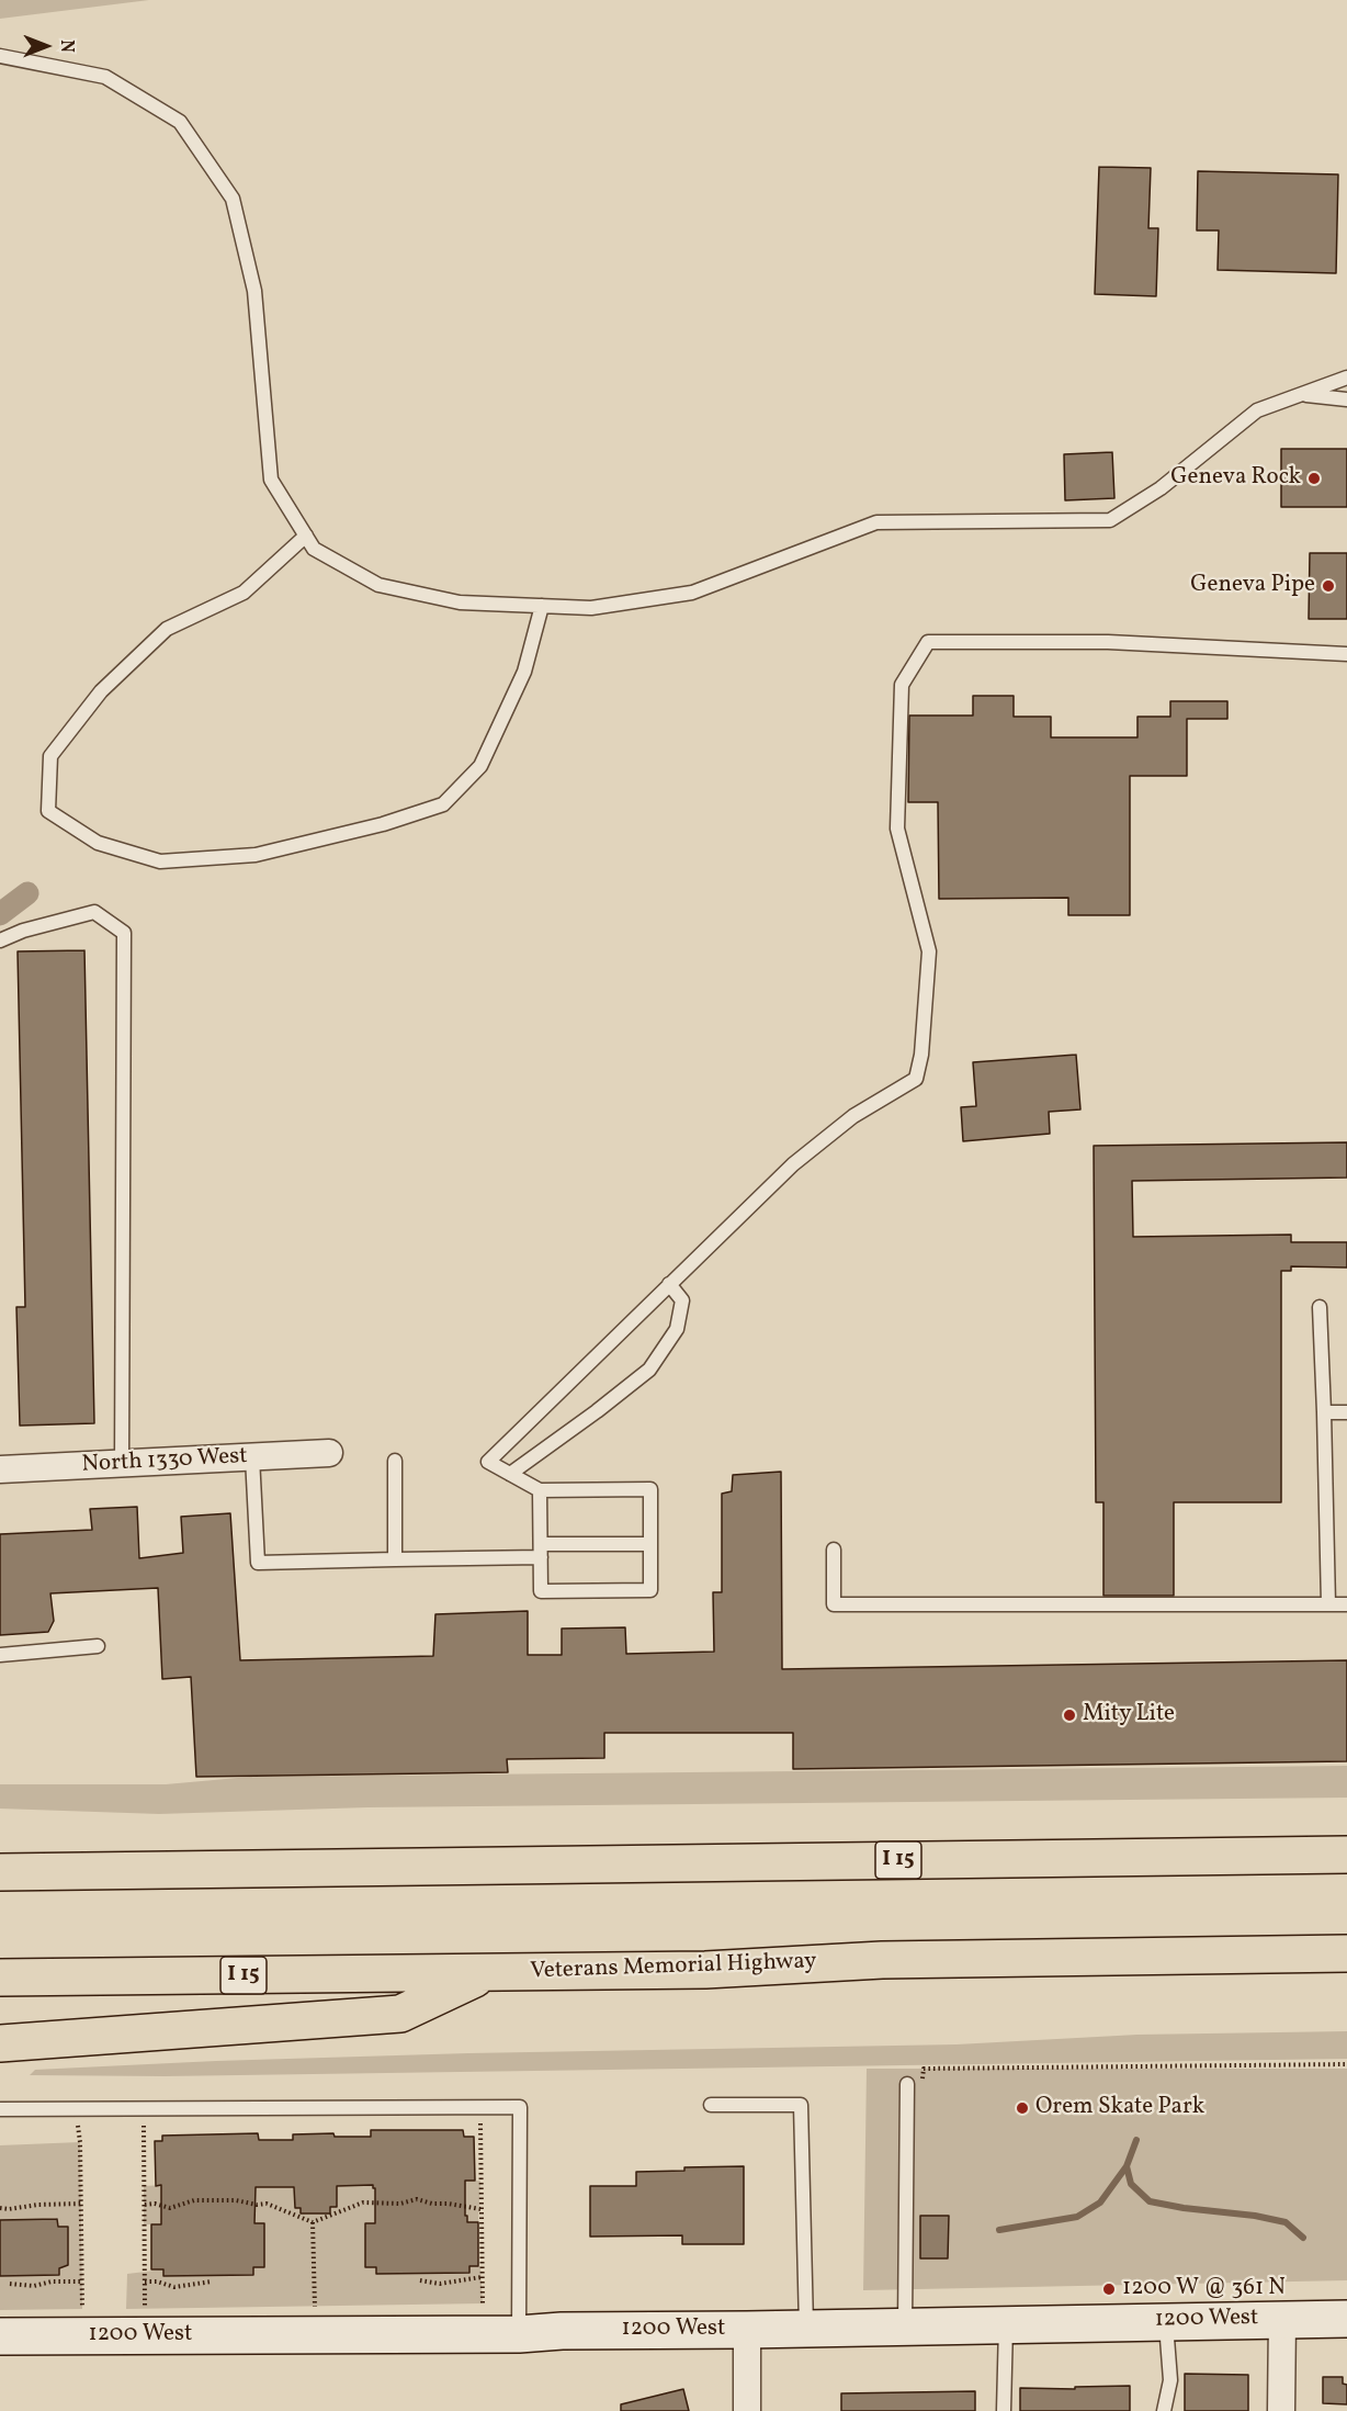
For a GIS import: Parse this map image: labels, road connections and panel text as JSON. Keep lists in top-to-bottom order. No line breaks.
{"streets":{"highway":["I 15","Veterans Memorial Highway"],"street":["North 1330 West","1200 West"]},"places":["Geneva Rock","Geneva Pipe","Mity Lite","Orem Skate Park","1200 W @ 361 N"],"north":"right"}
